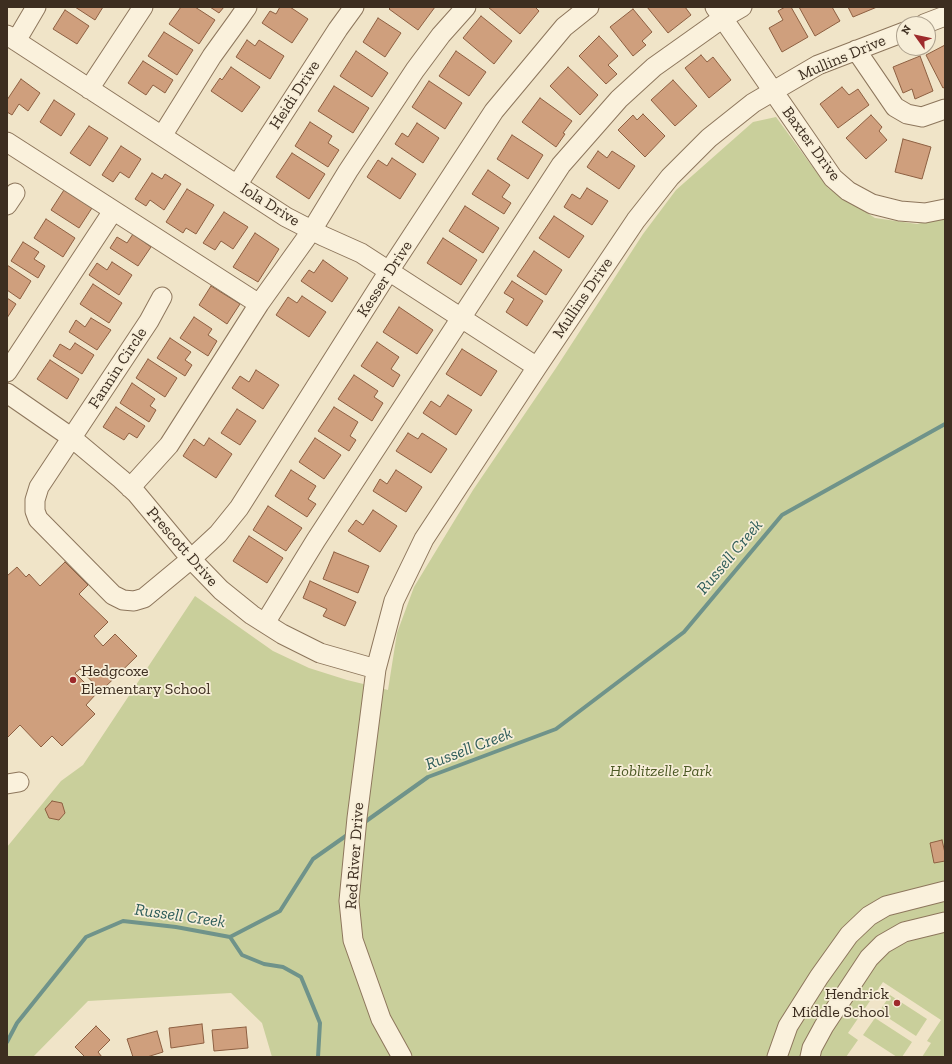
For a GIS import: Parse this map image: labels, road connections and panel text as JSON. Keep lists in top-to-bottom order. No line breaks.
{"streets":{"street":["Mullins Drive","Heidi Drive","Baxter Drive","Iola Drive","Kesser Drive","Fannin Circle","Prescott Drive","Red River Drive"]},"crossings":[["Mullins Drive","Baxter Drive"],["Mullins Drive","Iola Drive"],["Mullins Drive","Prescott Drive"],["Mullins Drive","Red River Drive"],["Heidi Drive","Iola Drive"],["Iola Drive","Kesser Drive"],["Kesser Drive","Fannin Circle"],["Kesser Drive","Prescott Drive"],["Fannin Circle","Prescott Drive"],["Prescott Drive","Red River Drive"]],"water":["Russell Creek"],"parks":["Hoblitzelle Park"],"places":["Hedgcoxe Elementary School","Hendrick Middle School"],"north":"top left"}
